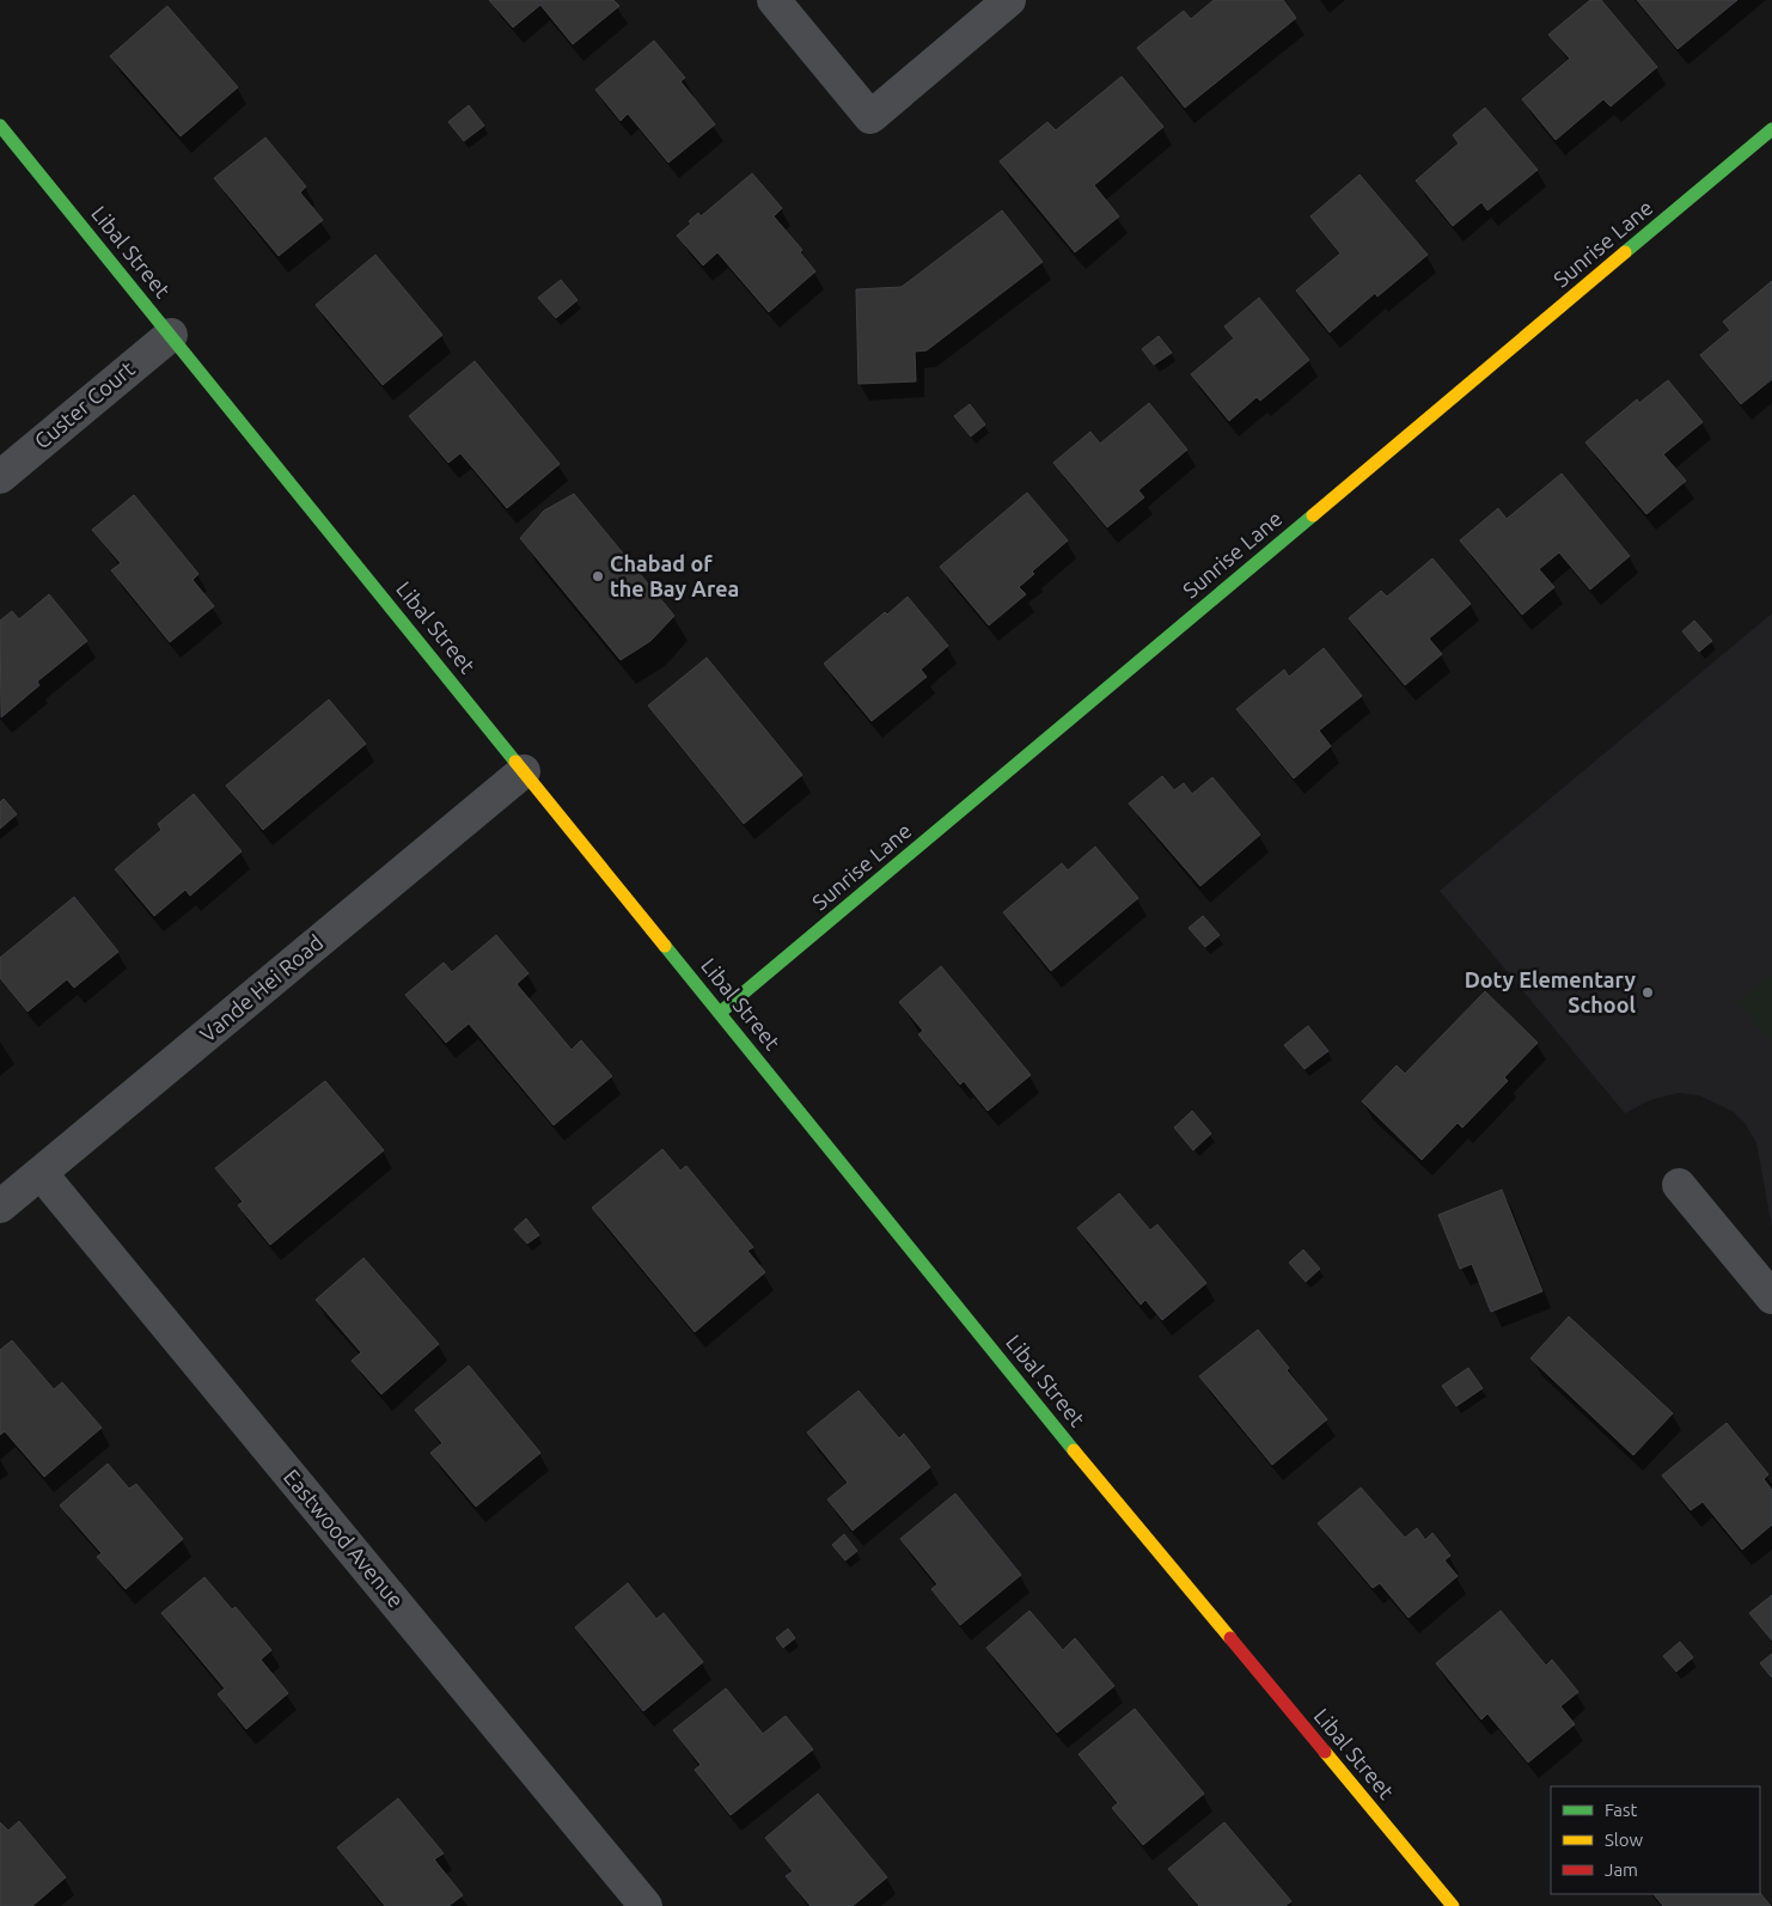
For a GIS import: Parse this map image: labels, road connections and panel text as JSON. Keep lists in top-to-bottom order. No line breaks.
{"streets":{"street":["Sunrise Lane","Libal Street","Custer Court","Vande Hei Road","Eastwood Avenue"]},"crossings":[["Sunrise Lane","Libal Street"],["Libal Street","Custer Court"],["Libal Street","Vande Hei Road"],["Vande Hei Road","Eastwood Avenue"]],"places":["Chabad of the Bay Area","Doty Elementary School"],"legend":["Fast","Slow","Jam"]}
